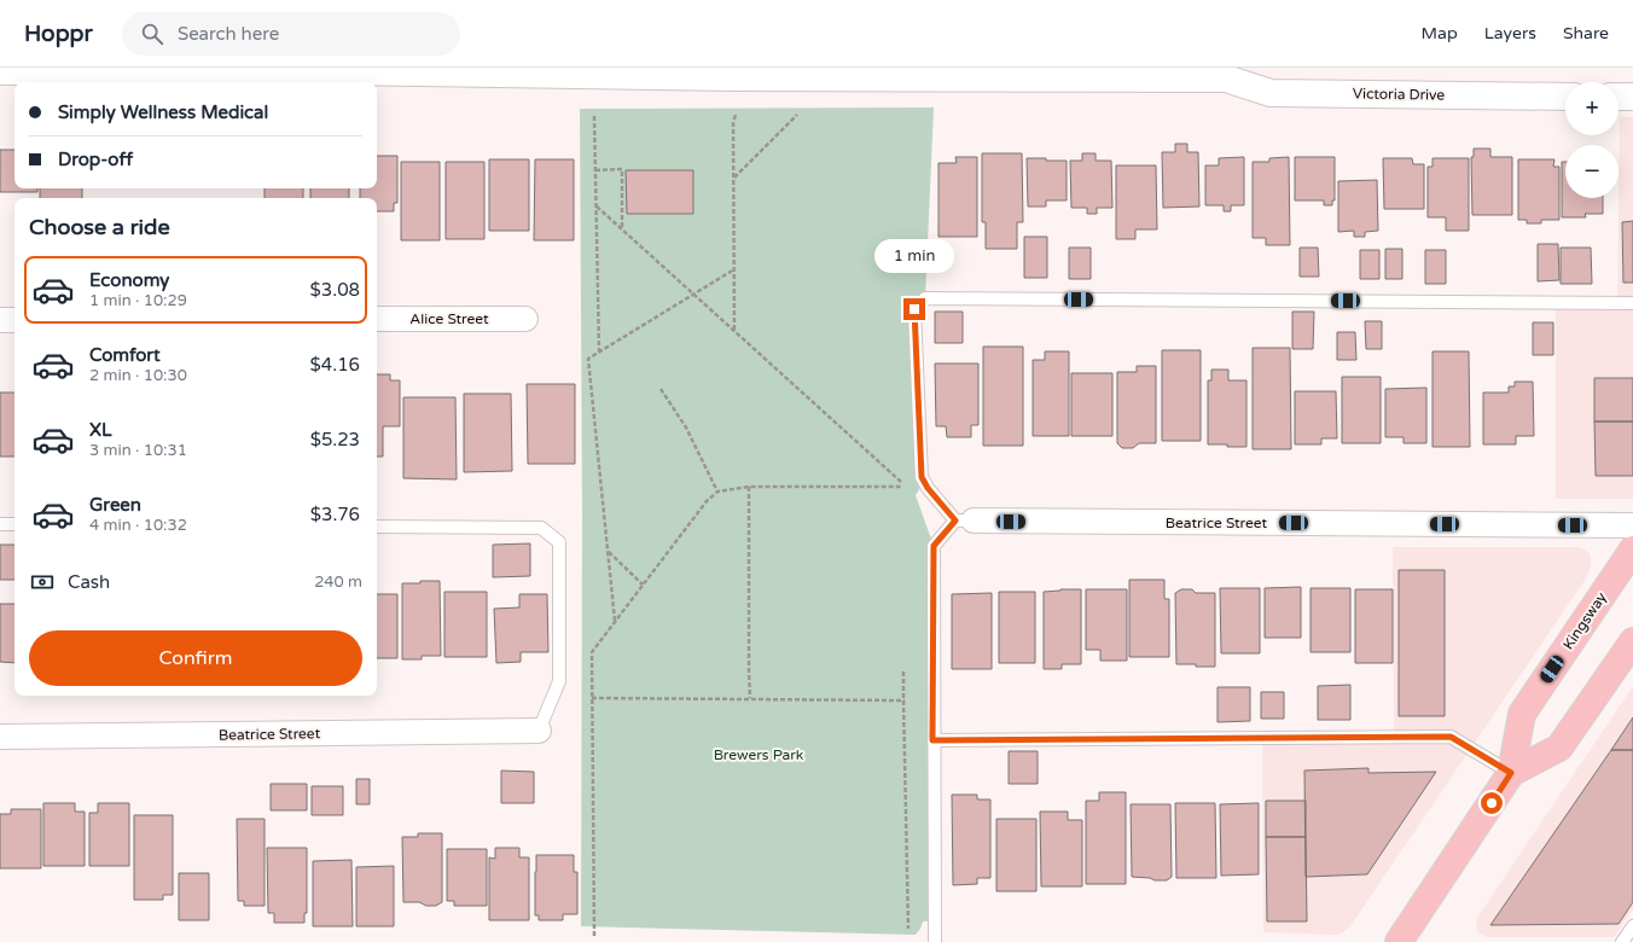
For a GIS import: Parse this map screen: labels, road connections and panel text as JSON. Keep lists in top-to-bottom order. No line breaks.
{"streets":{"main road":["Kingsway"],"street":["Victoria Drive","Alice Street","Beatrice Street"]},"parks":["Brewers Park"],"page":{"header":"Hoppr","search":"Search here","nav":["Map","Layers","Share"],"map_buttons":["+","−"],"banner":["Simply Wellness Medical","Drop-off"],"heading":"Choose a ride","bubble":"1 min","list":[{"name":"Economy","note":"1 min · 10:29","value":"$3.08"},{"name":"Comfort","note":"2 min · 10:30","value":"$4.16"},{"name":"XL","note":"3 min · 10:31","value":"$5.23"},{"name":"Green","note":"4 min · 10:32","value":"$3.76"}],"pay":["Cash","240 m"],"buttons":"Confirm"}}
